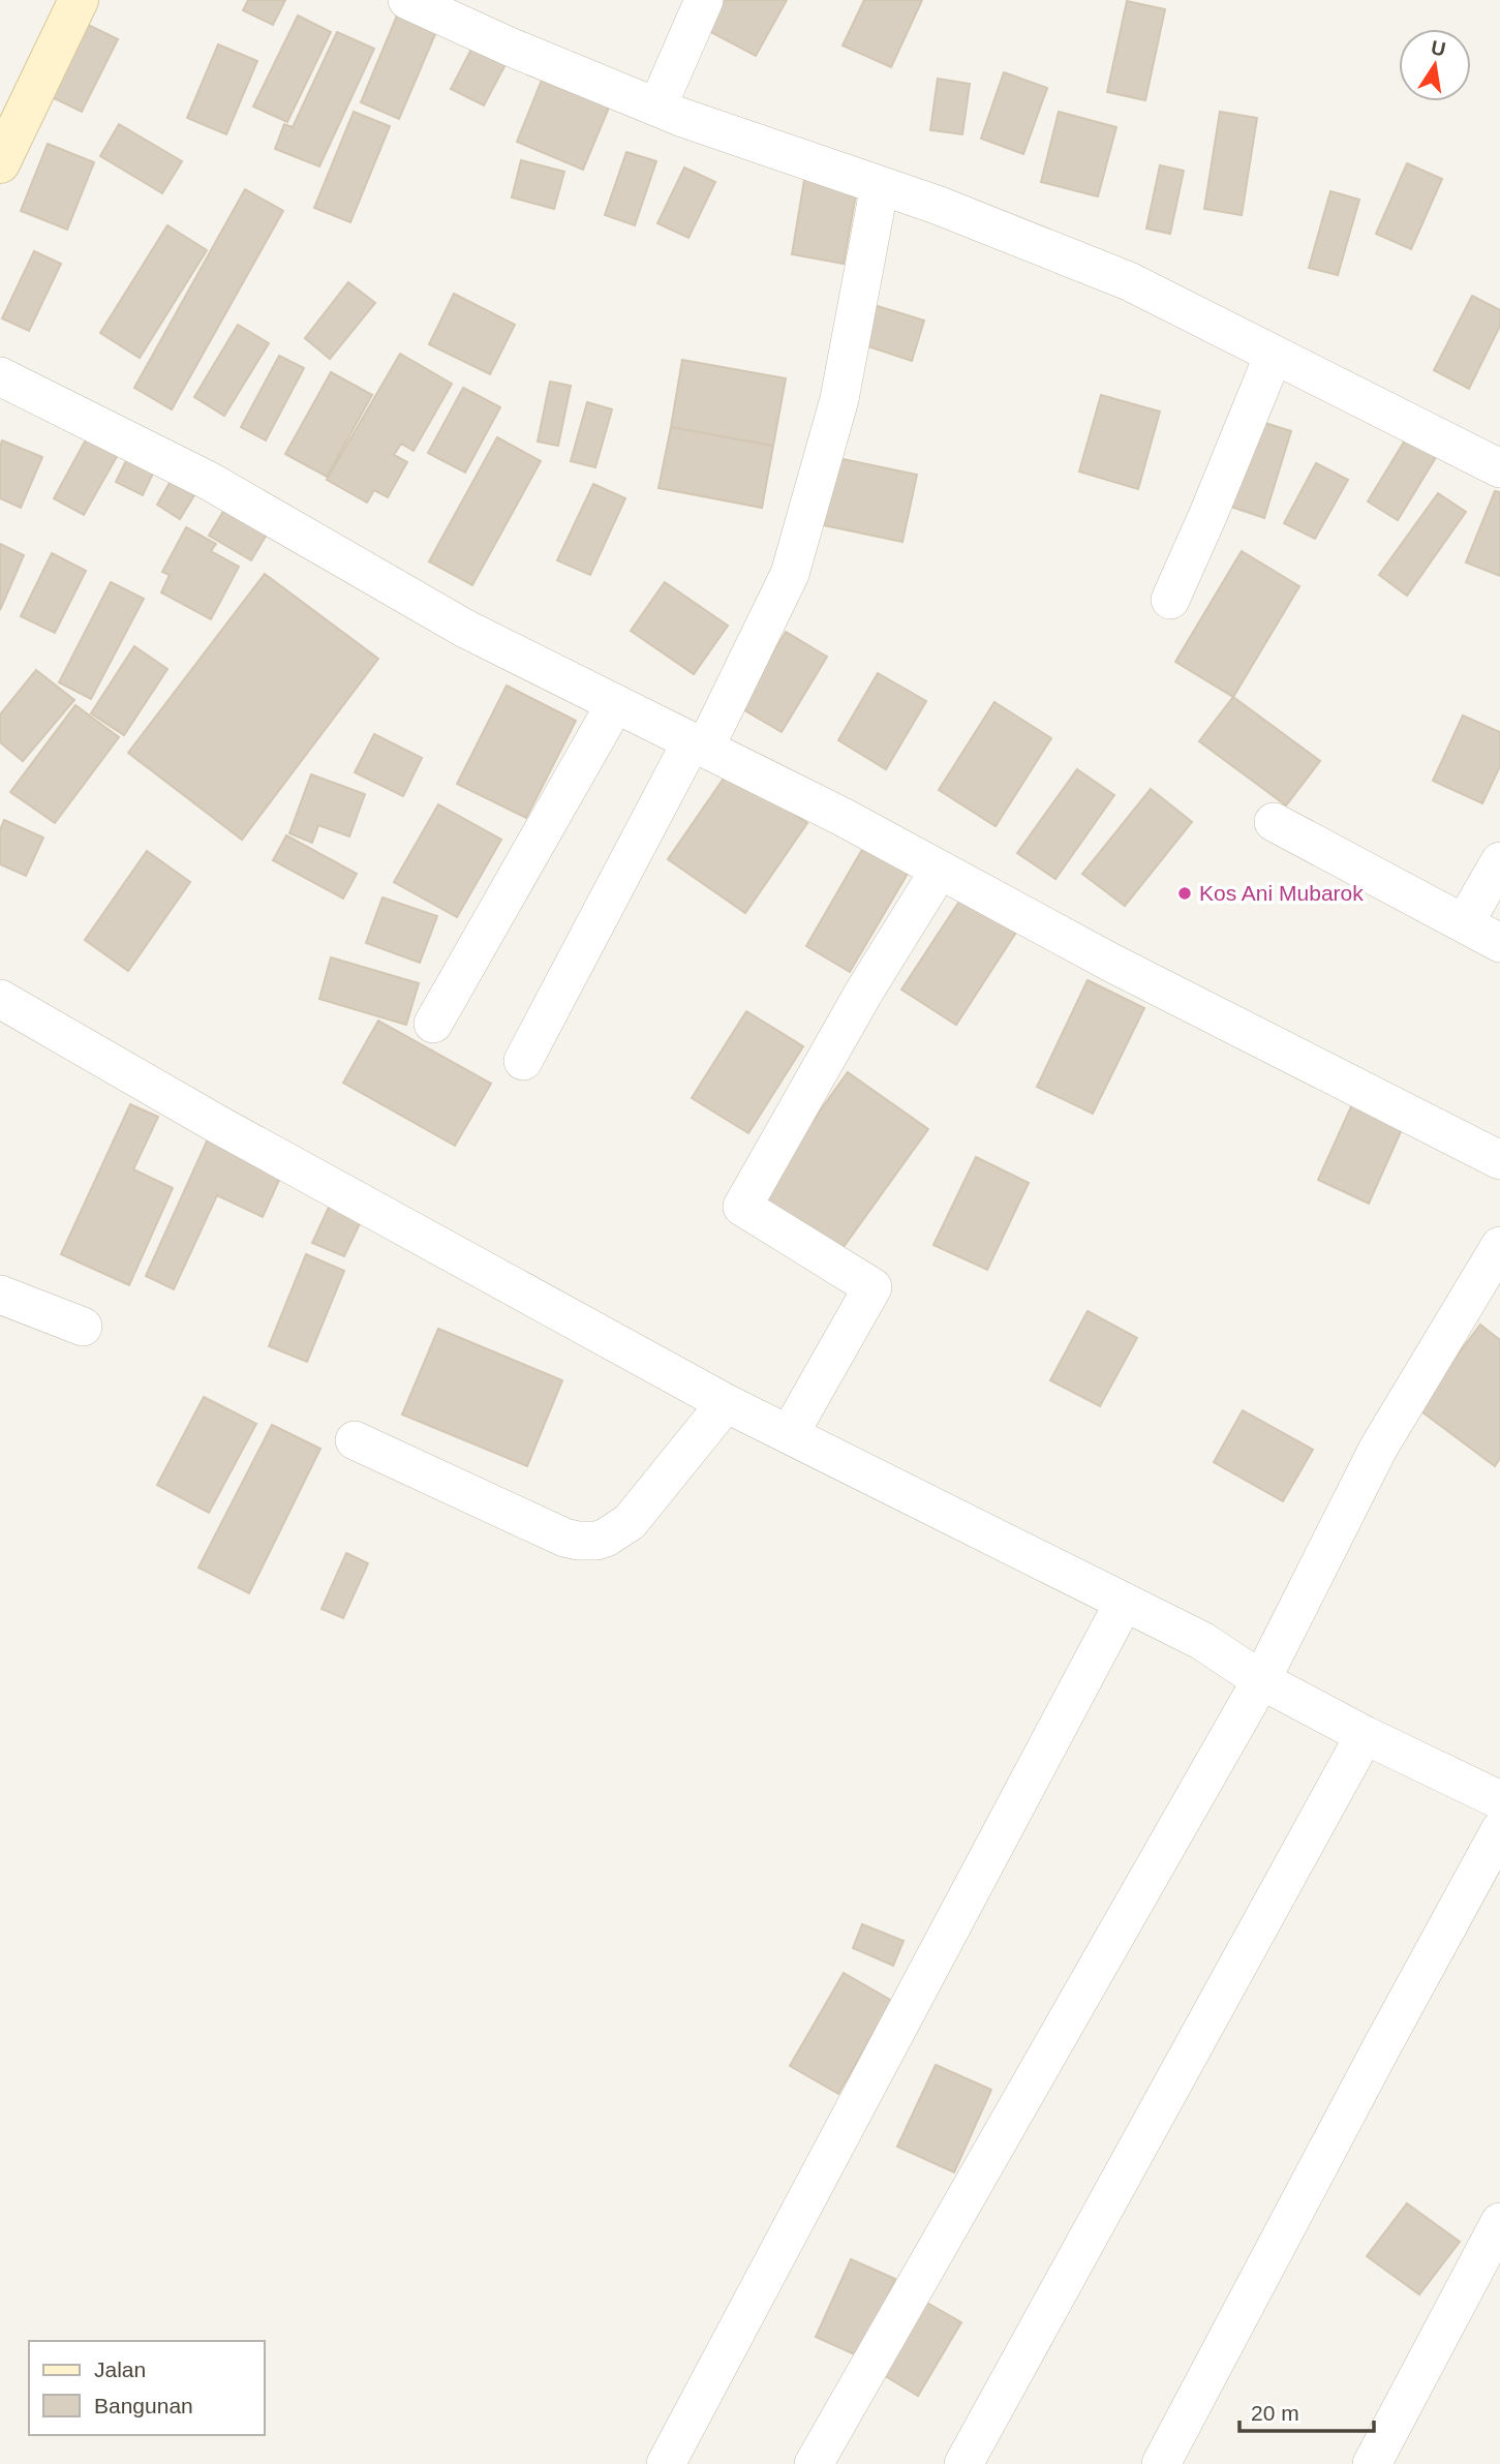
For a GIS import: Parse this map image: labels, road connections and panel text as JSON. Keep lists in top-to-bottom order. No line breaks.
{"places":["Kos Ani Mubarok"],"legend":["Jalan","Bangunan"],"scale_bar":"20 m","north":"top"}
